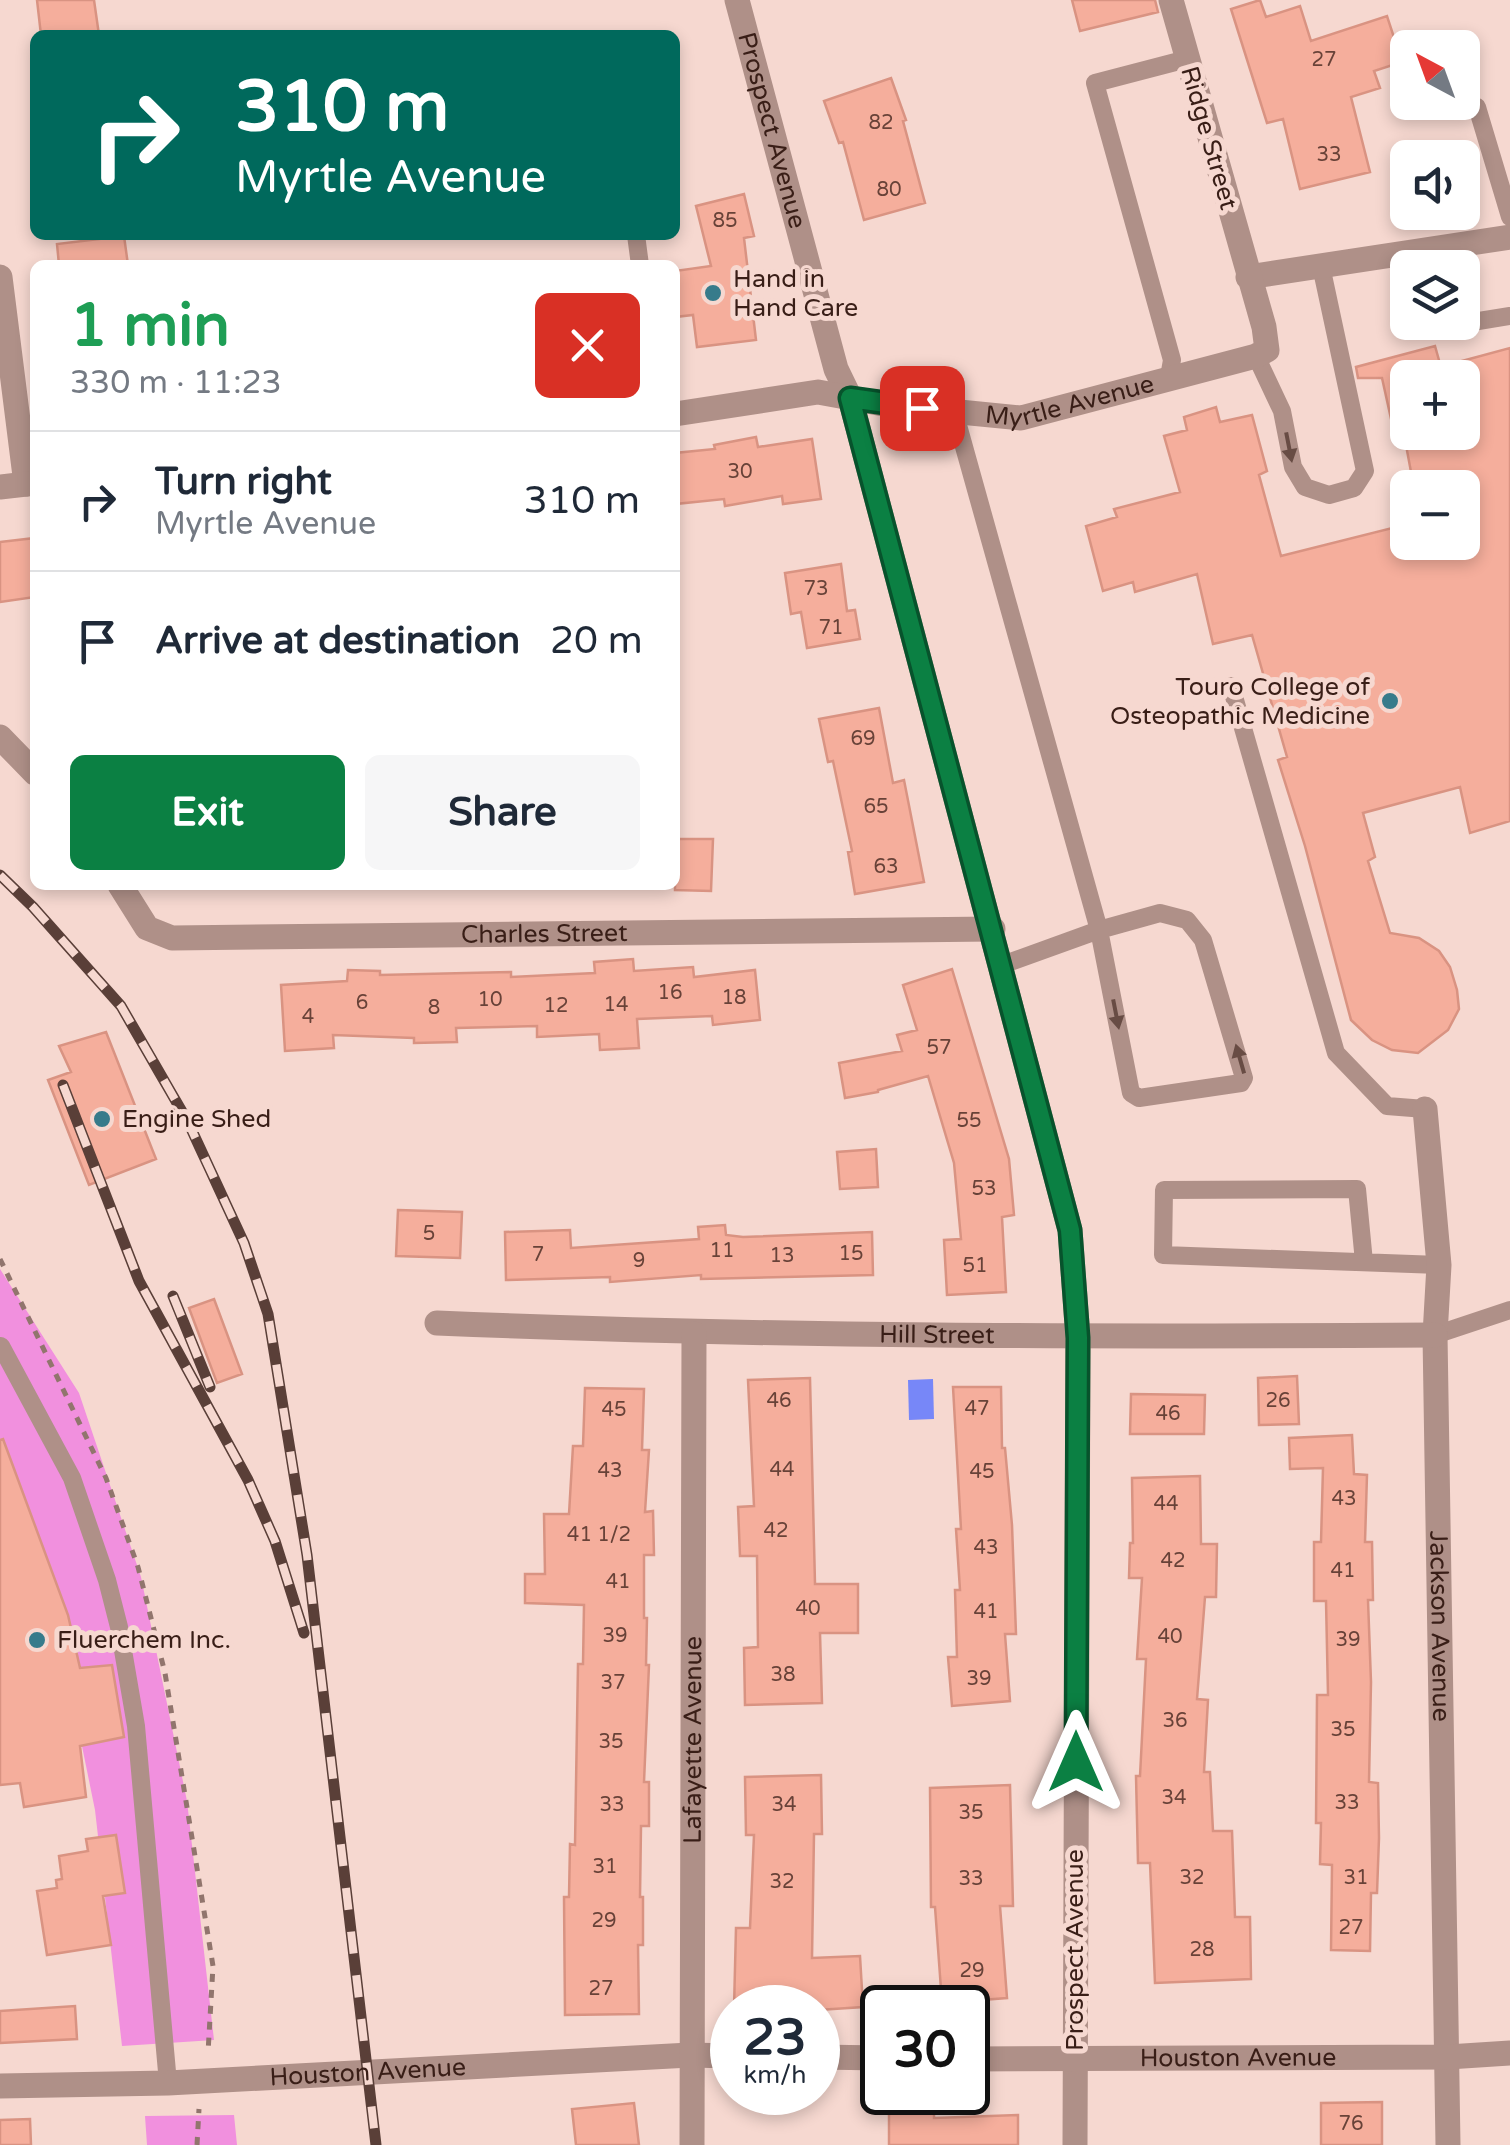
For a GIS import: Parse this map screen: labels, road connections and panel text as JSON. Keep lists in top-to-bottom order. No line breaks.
{"streets":{"street":["Prospect Avenue","Ridge Street","Myrtle Avenue","Charles Street","Hill Street","Jackson Avenue","Lafayette Avenue","Houston Avenue"]},"crossings":[["Prospect Avenue","Myrtle Avenue"],["Prospect Avenue","Charles Street"],["Prospect Avenue","Hill Street"],["Prospect Avenue","Houston Avenue"],["Hill Street","Jackson Avenue"],["Hill Street","Lafayette Avenue"],["Jackson Avenue","Houston Avenue"],["Lafayette Avenue","Houston Avenue"]],"places":["Hand in Hand Care","Touro College of Osteopathic Medicine","Engine Shed","Fluerchem Inc."],"house_numbers":["27","82","33","80","85","30","73","71","69","65","63","16","18","10","6","14","12","8","4","57","55","53","5","11","15","7","13","9","51","46","26","47","45","46","44","43","45","43","44","42","41 1/2","43","42","41","41","40","41","39","40","39","38","39","37","36","35","35","34","33","33","34","35","31","32","31","33","32","29","27","28","29","27","76"],"north":"top left","page":{"map_buttons":["+","−"],"turn":["310 m","Myrtle Avenue"],"heading":["1 min","330 m · 11:23"],"list":[{"name":"Turn right","note":"Myrtle Avenue","value":"310 m"},{"name":"Arrive at destination","value":"20 m"}],"buttons":["Exit","Share"],"speed":"23 km/h","limit":"30"}}
